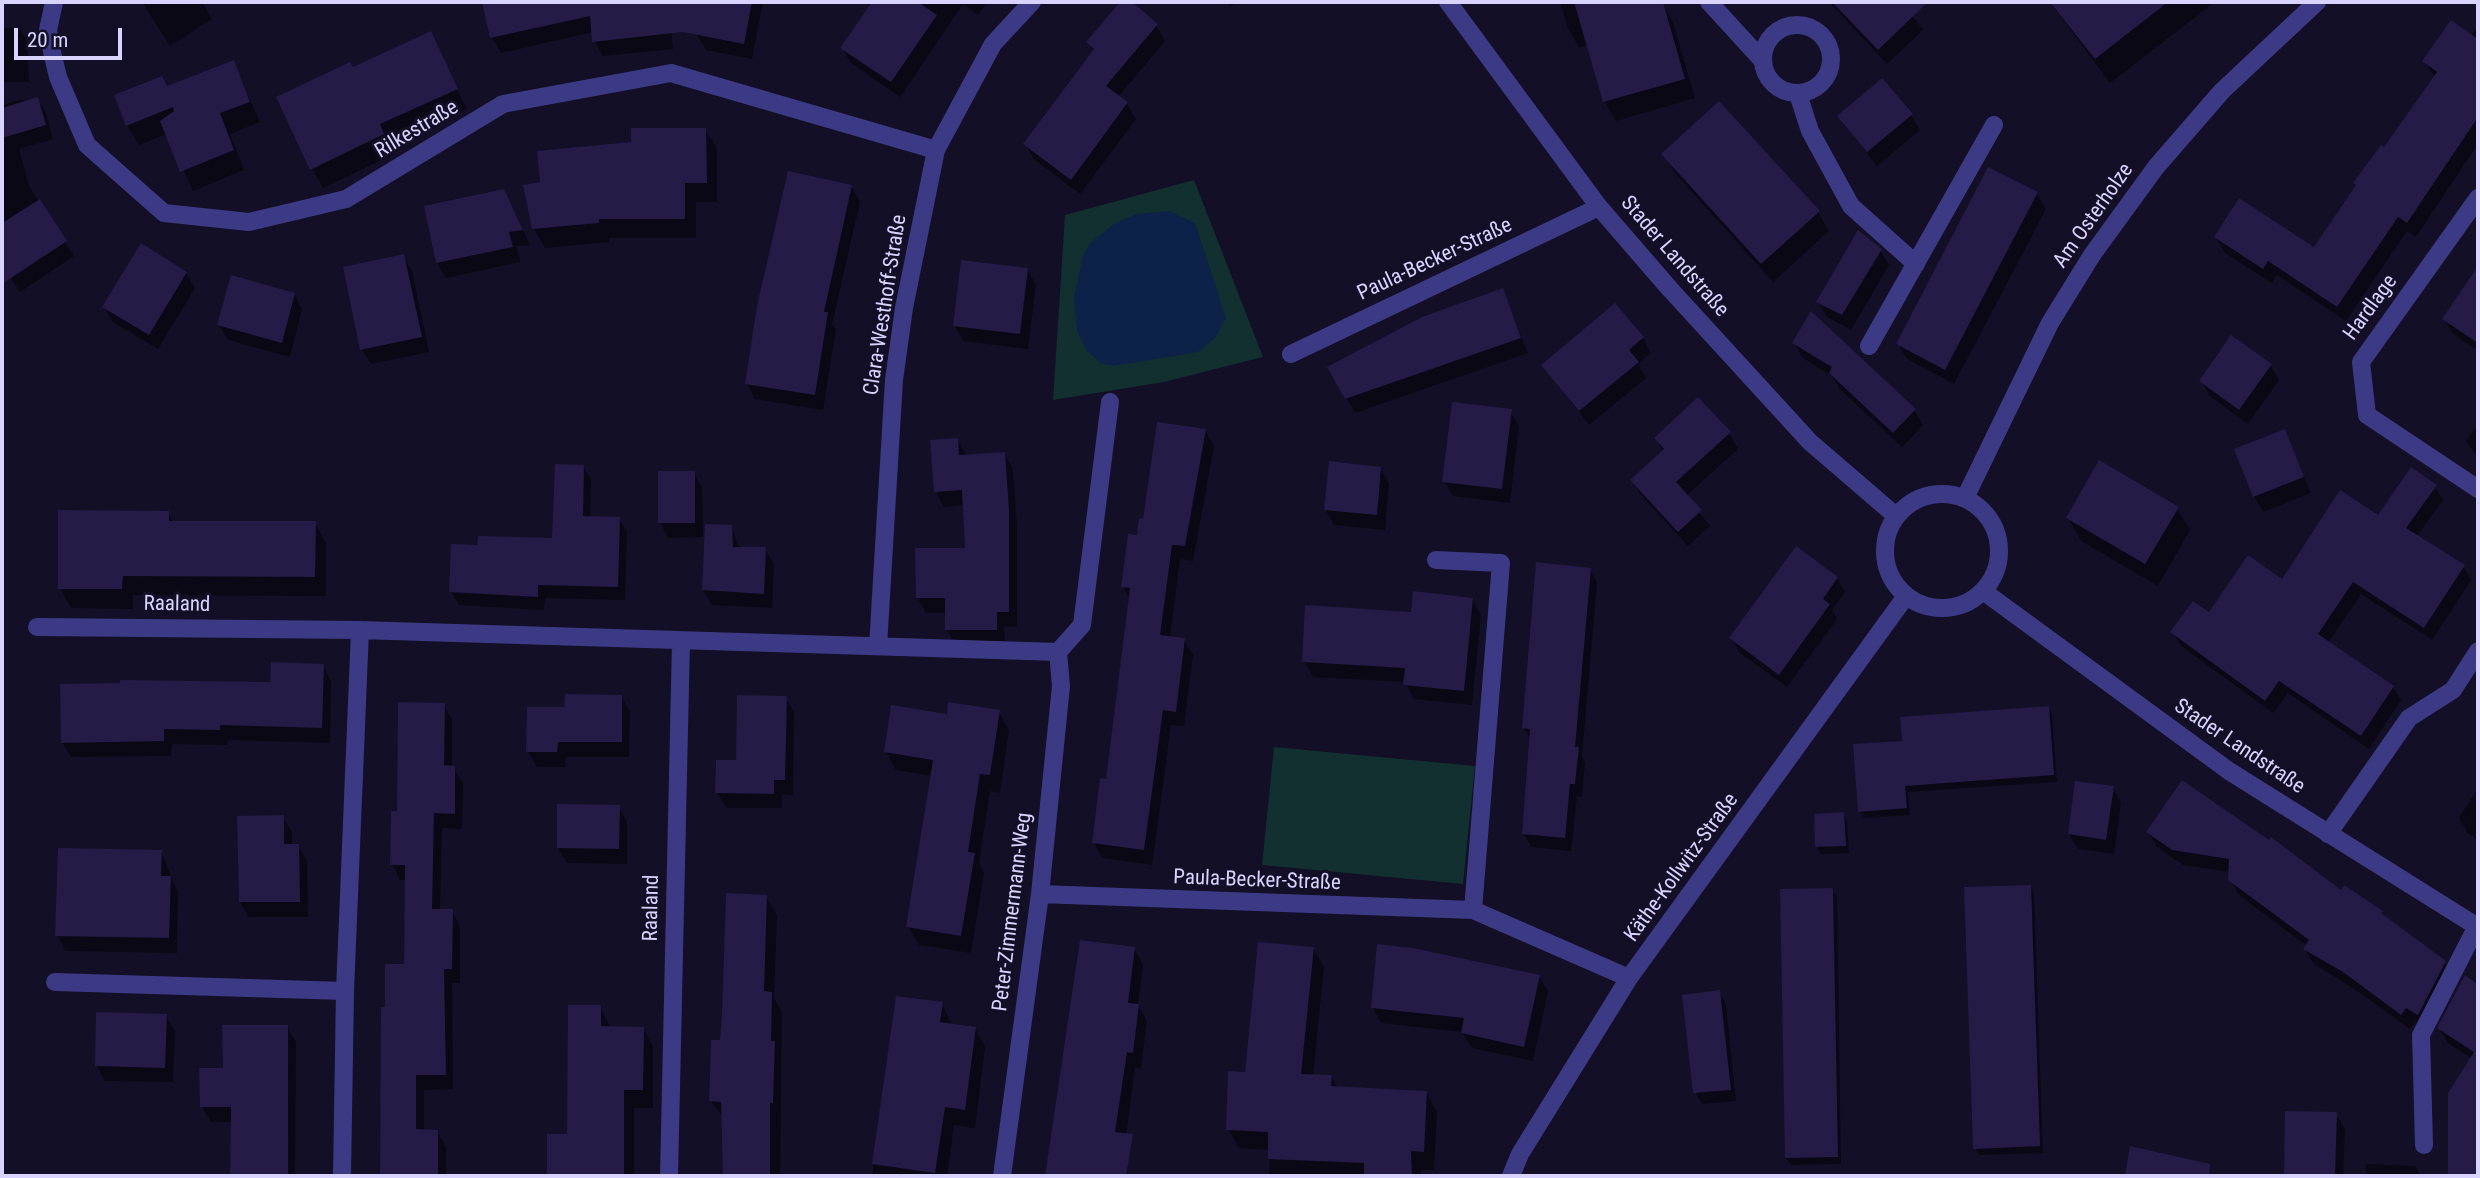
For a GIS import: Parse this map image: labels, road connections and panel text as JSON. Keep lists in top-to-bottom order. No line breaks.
{"streets":{"street":["Rilkestraße","Am Osterholze","Stader Landstraße","Paula-Becker-Straße","Clara-Westhoff-Straße","Hardlage","Raaland","Käthe-Kollwitz-Straße","Peter-Zimmermann-Weg"]},"crossings":[["Rilkestraße","Clara-Westhoff-Straße"],["Am Osterholze","Stader Landstraße"],["Am Osterholze","Käthe-Kollwitz-Straße"],["Stader Landstraße","Paula-Becker-Straße"],["Stader Landstraße","Käthe-Kollwitz-Straße"],["Paula-Becker-Straße","Käthe-Kollwitz-Straße"],["Paula-Becker-Straße","Peter-Zimmermann-Weg"],["Clara-Westhoff-Straße","Raaland"]],"scale_bar":"20 m"}
